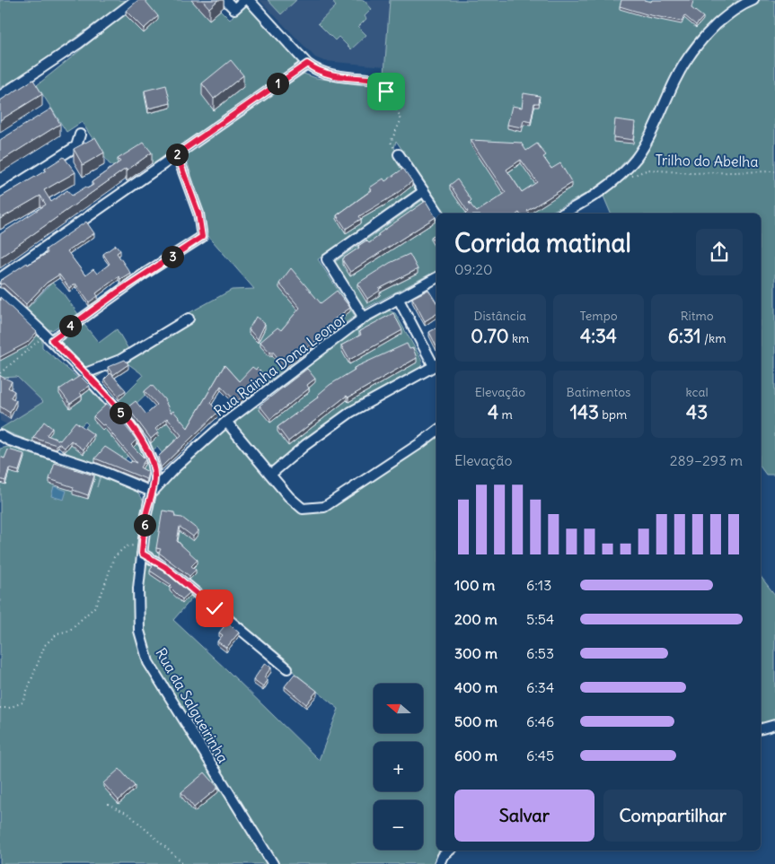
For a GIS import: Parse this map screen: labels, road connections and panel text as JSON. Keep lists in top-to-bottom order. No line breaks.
{"streets":{"street":["Rua Rainha Dona Leonor","Rua da Salgueirinha"],"path":["Trilho do Abelha"]},"crossings":[["Rua Rainha Dona Leonor","Rua da Salgueirinha"]],"north":"left","page":{"pins":["1","2","3","4","5","6"],"heading":["Corrida matinal","09:20"],"stats":[["Distância","0.70 km"],["Tempo","4:34"],["Ritmo","6:31 /km"],["Elevação","4 m"],["Batimentos","143 bpm"],["kcal","43"]],"chart":["Elevação","289–293 m"],"list":[{"name":"100 m","note":"6:13"},{"name":"200 m","note":"5:54"},{"name":"300 m","note":"6:53"},{"name":"400 m","note":"6:34"},{"name":"500 m","note":"6:46"},{"name":"600 m","note":"6:45"}],"map_buttons":["+","−"],"buttons":["Salvar","Compartilhar"]}}
